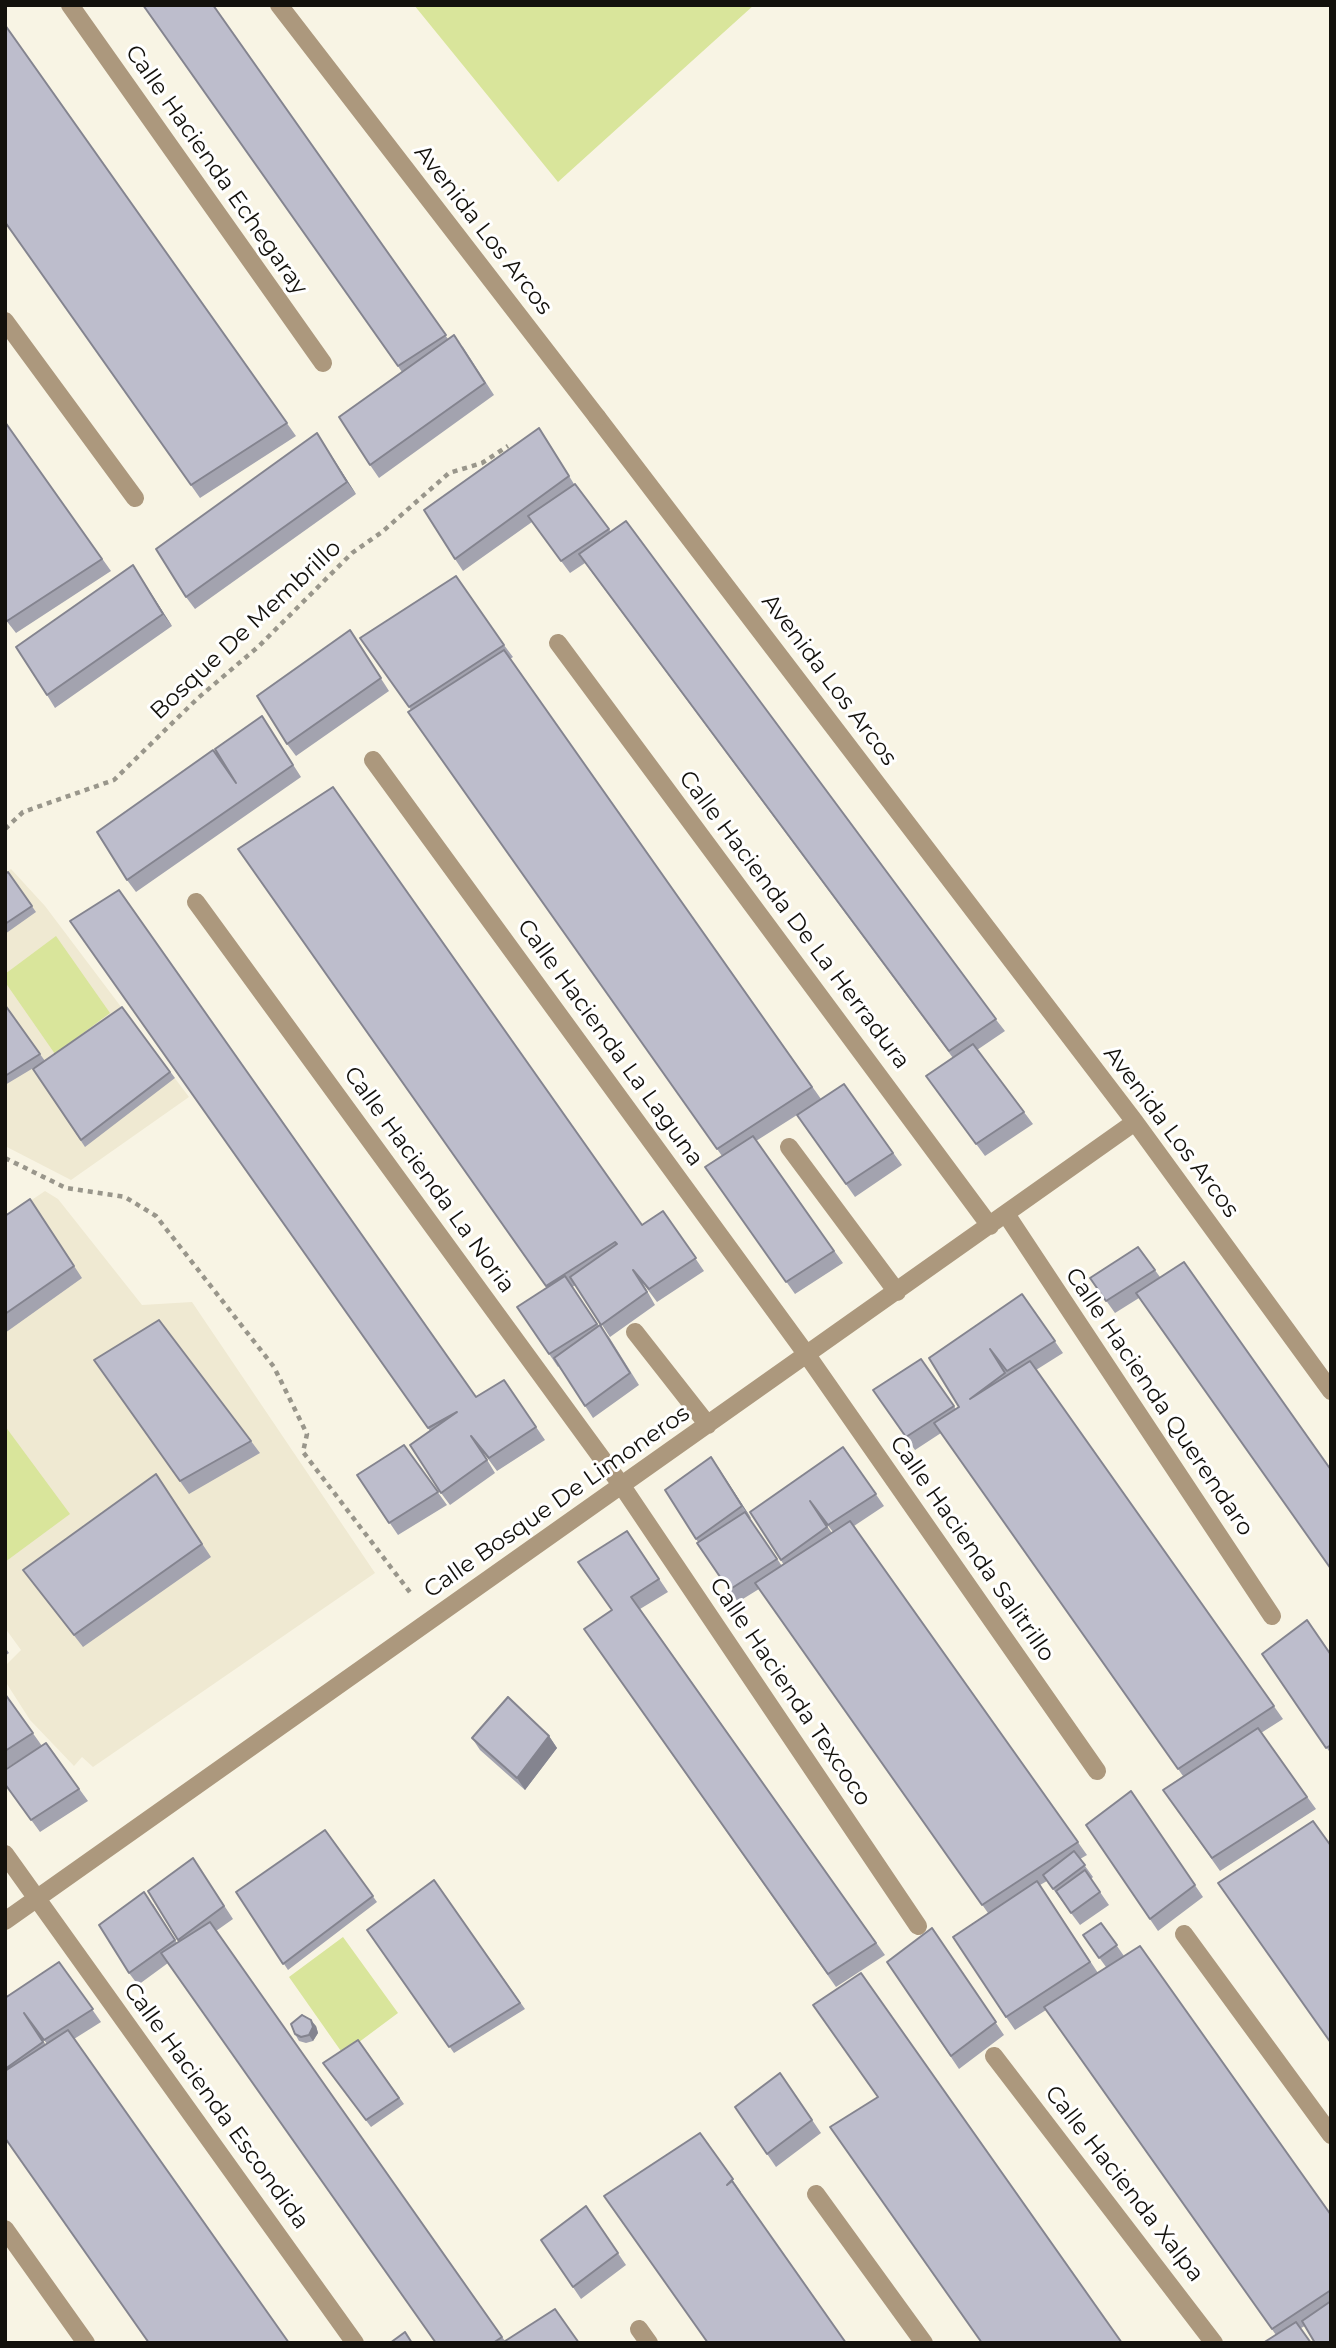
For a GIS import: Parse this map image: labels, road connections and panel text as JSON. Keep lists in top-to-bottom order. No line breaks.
{"streets":{"street":["Calle Hacienda Echegaray","Avenida Los Arcos","Calle Hacienda De La Herradura","Calle Hacienda La Laguna","Calle Hacienda La Noria","Calle Hacienda Querendaro","Calle Bosque De Limoneros","Calle Hacienda Salitrillo","Calle Hacienda Texcoco","Calle Hacienda Escondida","Calle Hacienda Xalpa"],"path":["Bosque De Membrillo"]},"crossings":[["Avenida Los Arcos","Calle Bosque De Limoneros"],["Calle Hacienda De La Herradura","Calle Bosque De Limoneros"],["Calle Hacienda La Laguna","Calle Bosque De Limoneros"],["Calle Hacienda La Laguna","Calle Hacienda Salitrillo"],["Calle Hacienda La Noria","Calle Bosque De Limoneros"],["Calle Hacienda La Noria","Calle Hacienda Texcoco"],["Calle Hacienda Querendaro","Calle Bosque De Limoneros"],["Calle Bosque De Limoneros","Calle Hacienda Salitrillo"],["Calle Bosque De Limoneros","Calle Hacienda Texcoco"],["Calle Bosque De Limoneros","Calle Hacienda Escondida"]]}
